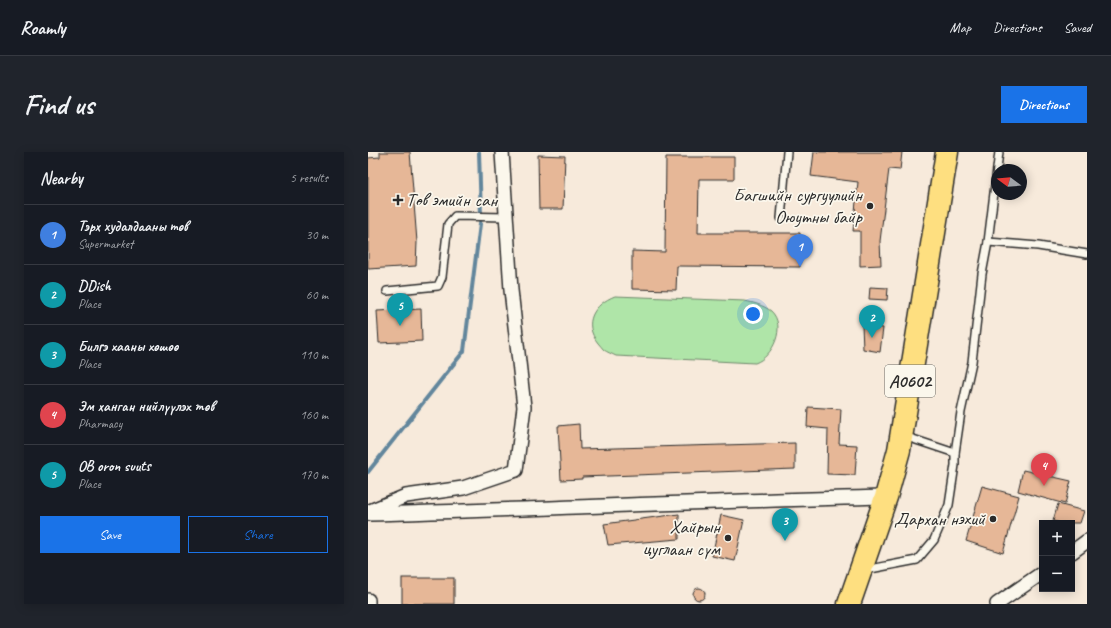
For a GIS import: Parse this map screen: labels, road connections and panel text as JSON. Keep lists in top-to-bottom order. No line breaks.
{"streets":{"highway":["A0602"]},"places":{"health":["Төв эмийн сан"],"other":["Багшийн сургуулийн Оюутны байр","Дархан нэхий","Хайрын цуглаан сүм"]},"north":"left","page":{"header":"Roamly","nav":["Map","Directions","Saved"],"buttons":["Directions",["Save","Share"]],"title":"Find us","heading":["Nearby","5 results"],"list":[{"mark":"1","name":"Тэрх худалдааны төв","note":"Supermarket","value":"30 m"},{"mark":"2","name":"DDish","note":"Place","value":"60 m"},{"mark":"3","name":"Билгэ хааны хөшөө","note":"Place","value":"110 m"},{"mark":"4","name":"Эм ханган нийлүүлэх төв","note":"Pharmacy","value":"160 m"},{"mark":"5","name":"OB oron suuts","note":"Place","value":"170 m"}],"pins":["1","5","2","4","3"],"map_buttons":["+","−"]}}
